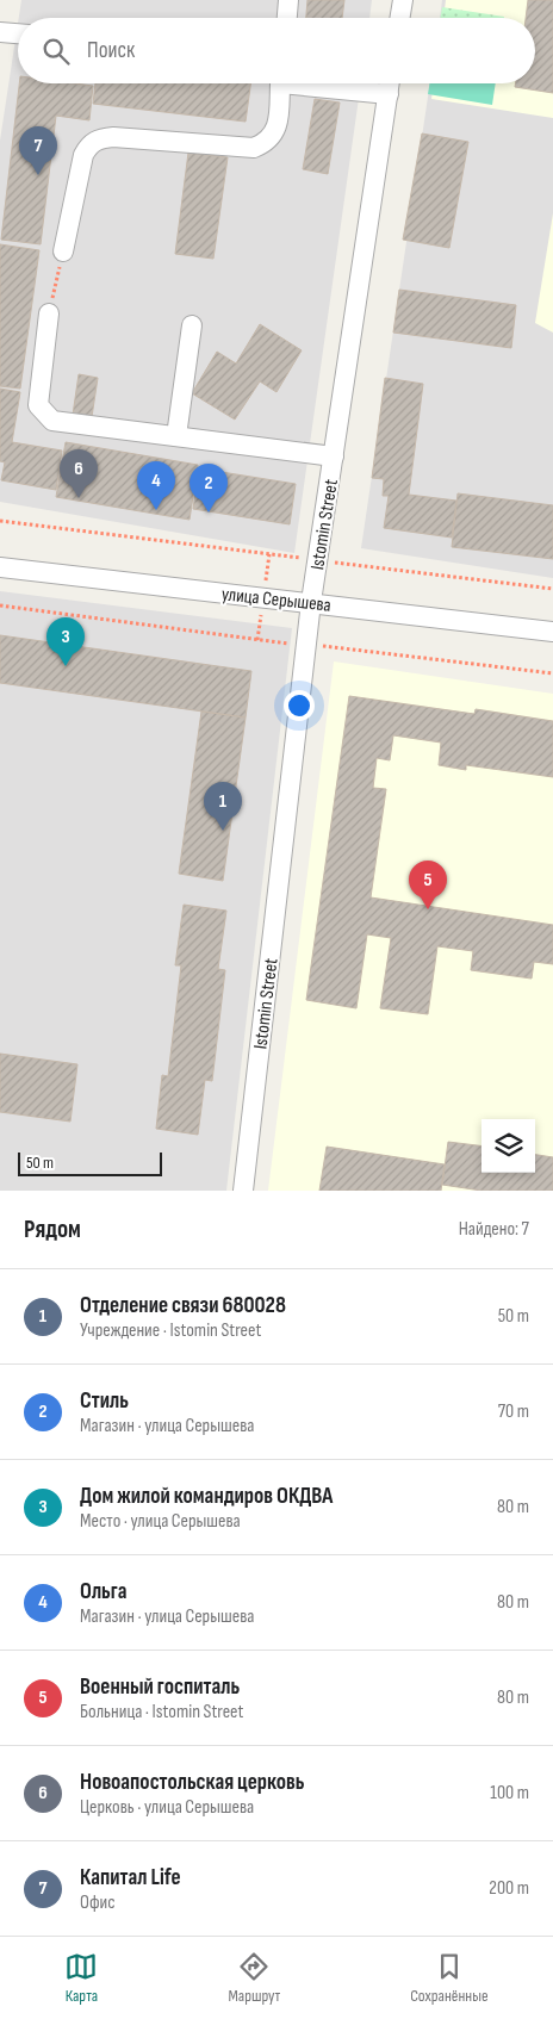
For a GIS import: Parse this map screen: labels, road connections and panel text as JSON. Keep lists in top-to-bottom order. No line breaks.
{"streets":{"street":["Istomin Street","улица Серышева"]},"crossings":[["Istomin Street","улица Серышева"]],"scale_bar":"50 m","page":{"search":"Поиск","pins":["7","6","4","2","3","1","5"],"scale":"50 m","heading":["Рядом","Найдено: 7"],"list":[{"mark":"1","name":"Отделение связи 680028","note":"Учреждение · Istomin Street","value":"50 m"},{"mark":"2","name":"Стиль","note":"Магазин · улица Серышева","value":"70 m"},{"mark":"3","name":"Дом жилой командиров ОКДВА","note":"Место · улица Серышева","value":"80 m"},{"mark":"4","name":"Ольга","note":"Магазин · улица Серышева","value":"80 m"},{"mark":"5","name":"Военный госпиталь","note":"Больница · Istomin Street","value":"80 m"},{"mark":"6","name":"Новоапостольская церковь","note":"Церковь · улица Серышева","value":"100 m"},{"mark":"7","name":"Капитал Life","note":"Офис","value":"200 m"}],"nav":["Карта","Маршрут","Сохранённые"]}}
